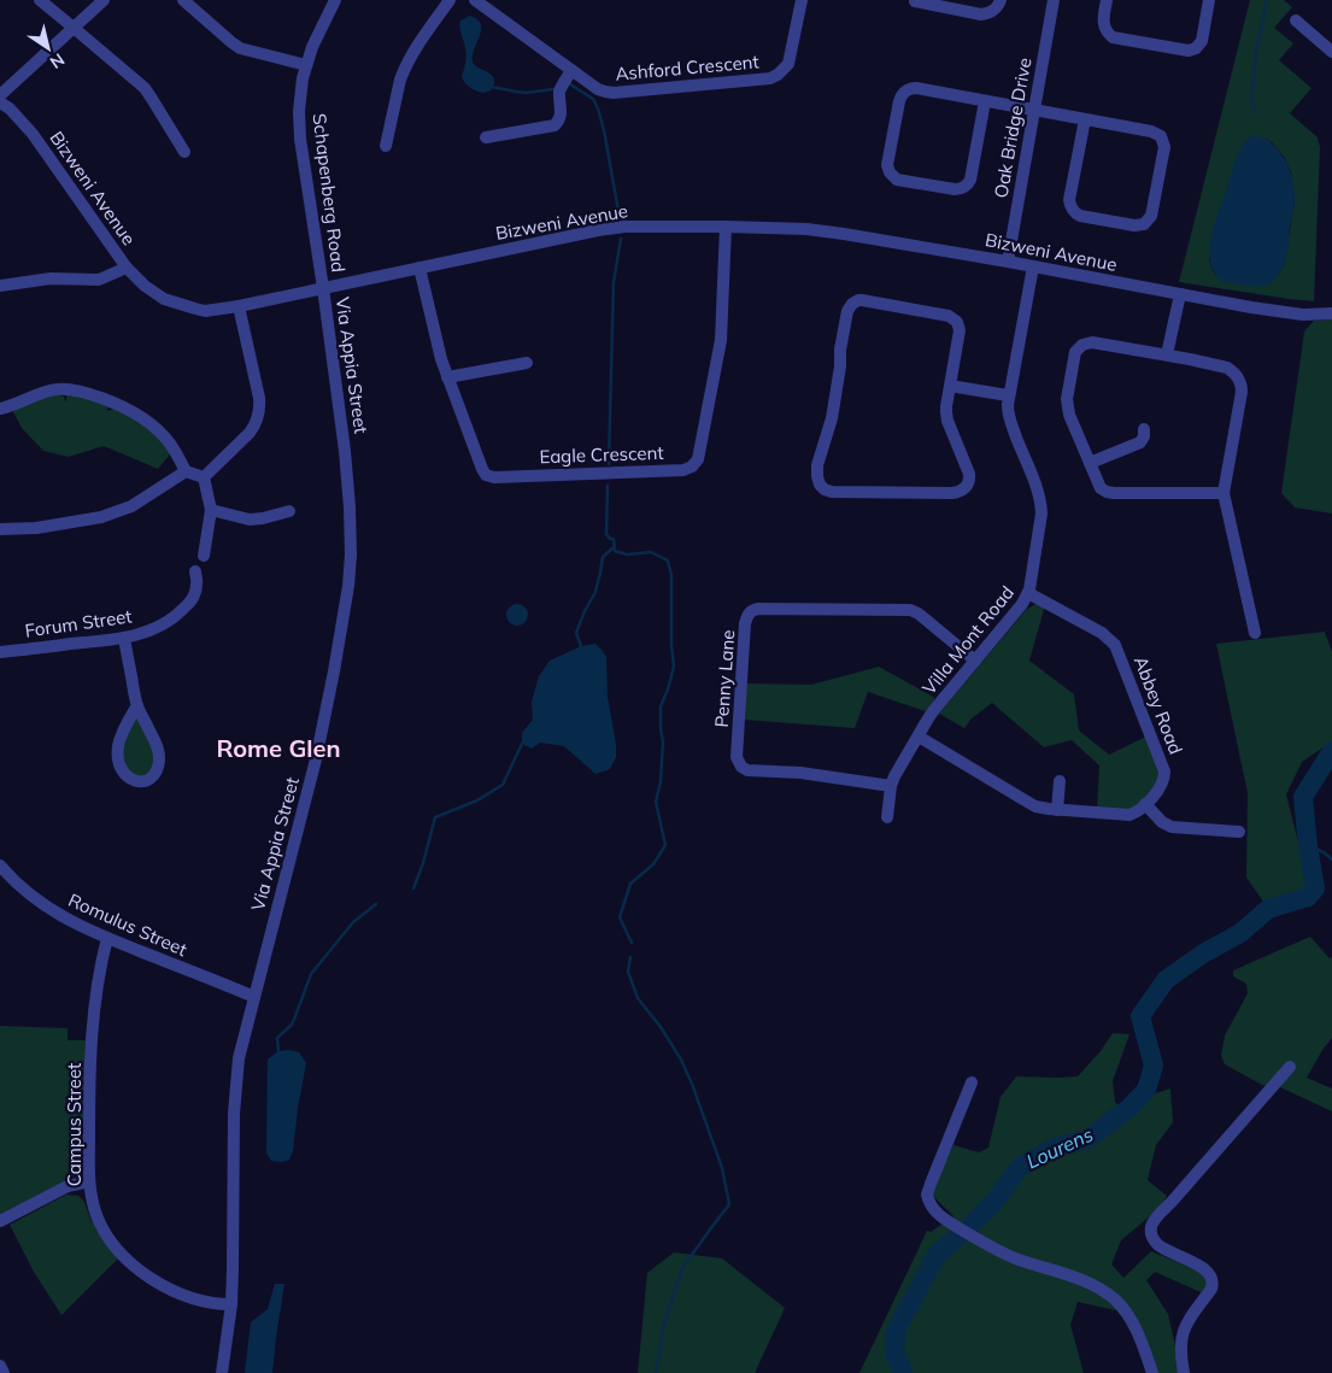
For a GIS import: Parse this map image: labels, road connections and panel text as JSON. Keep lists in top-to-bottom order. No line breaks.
{"streets":{"street":["Ashford Crescent","Oak Bridge Drive","Bizweni Avenue","Schapenberg Road","Via Appia Street","Eagle Crescent","Forum Street","Villa Mont Road","Penny Lane","Abbey Road","Romulus Street","Campus Street"]},"crossings":[["Oak Bridge Drive","Bizweni Avenue"],["Bizweni Avenue","Schapenberg Road"],["Bizweni Avenue","Via Appia Street"],["Bizweni Avenue","Eagle Crescent"],["Bizweni Avenue","Villa Mont Road"],["Schapenberg Road","Via Appia Street"],["Via Appia Street","Romulus Street"],["Via Appia Street","Campus Street"],["Villa Mont Road","Penny Lane"],["Villa Mont Road","Abbey Road"],["Romulus Street","Campus Street"]],"districts":["Rome Glen"],"water":["Lourens"],"north":"bottom right"}
